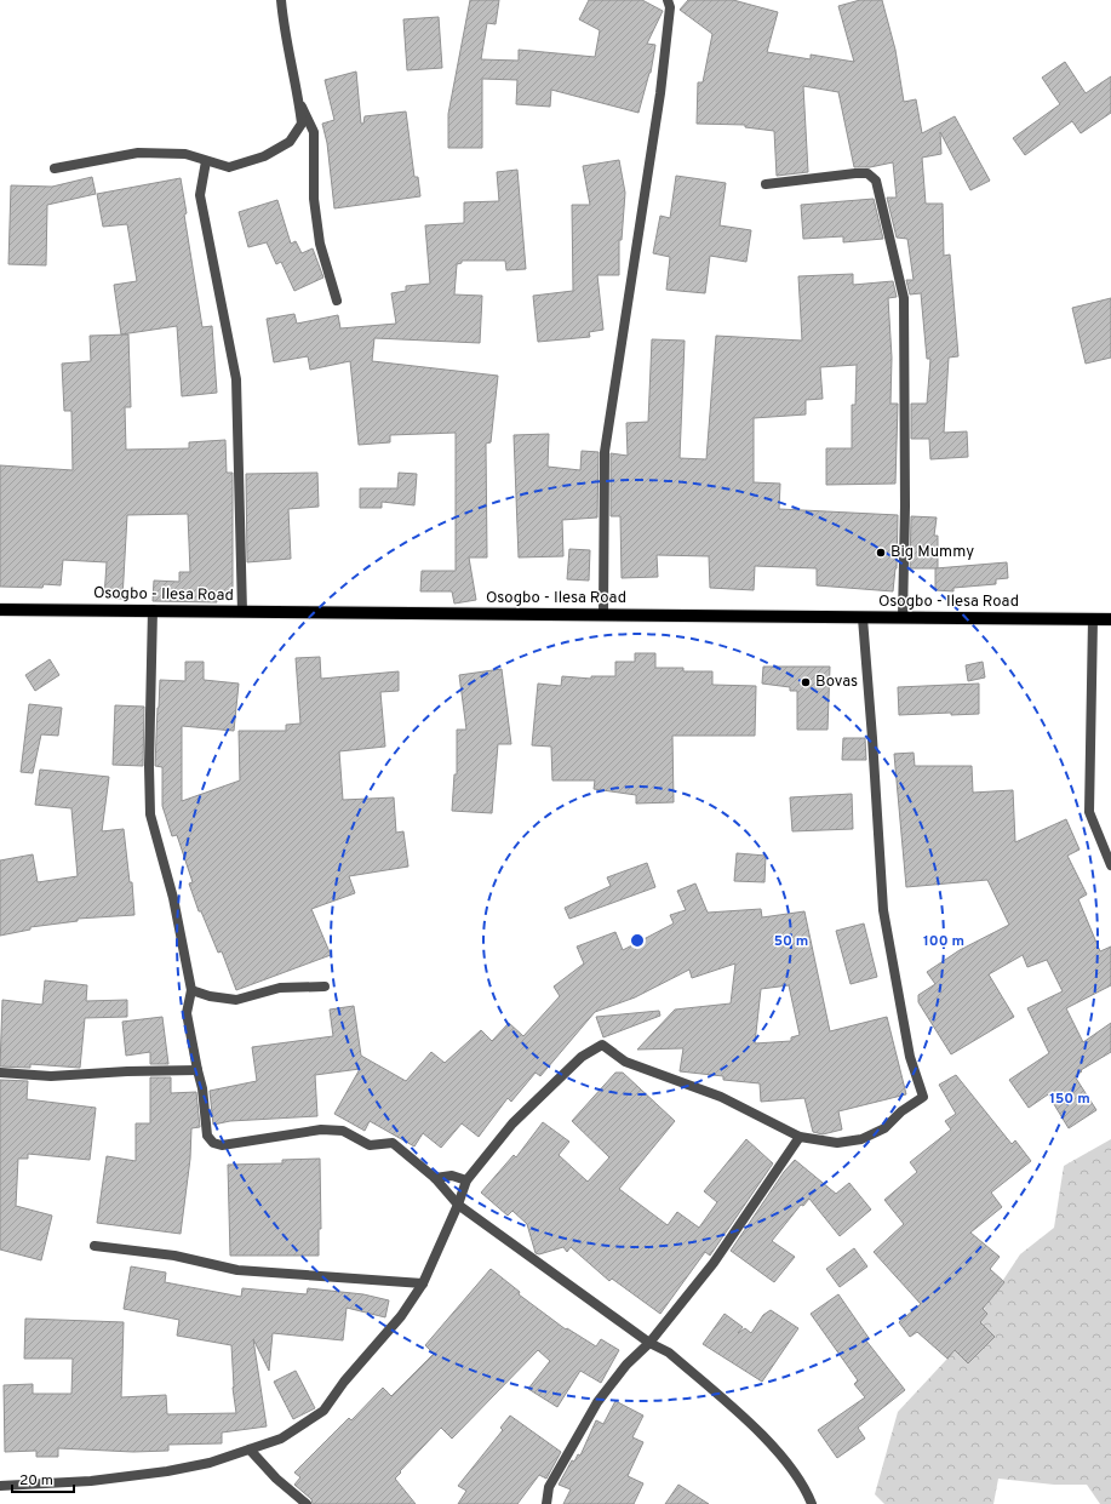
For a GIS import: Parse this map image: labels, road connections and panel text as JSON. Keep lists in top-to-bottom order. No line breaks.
{"streets":{"main road":["Osogbo - Ilesa Road"]},"places":["Big Mummy","Bovas"],"scale_bar":"20 m","rings":["50 m","100 m","150 m"]}
